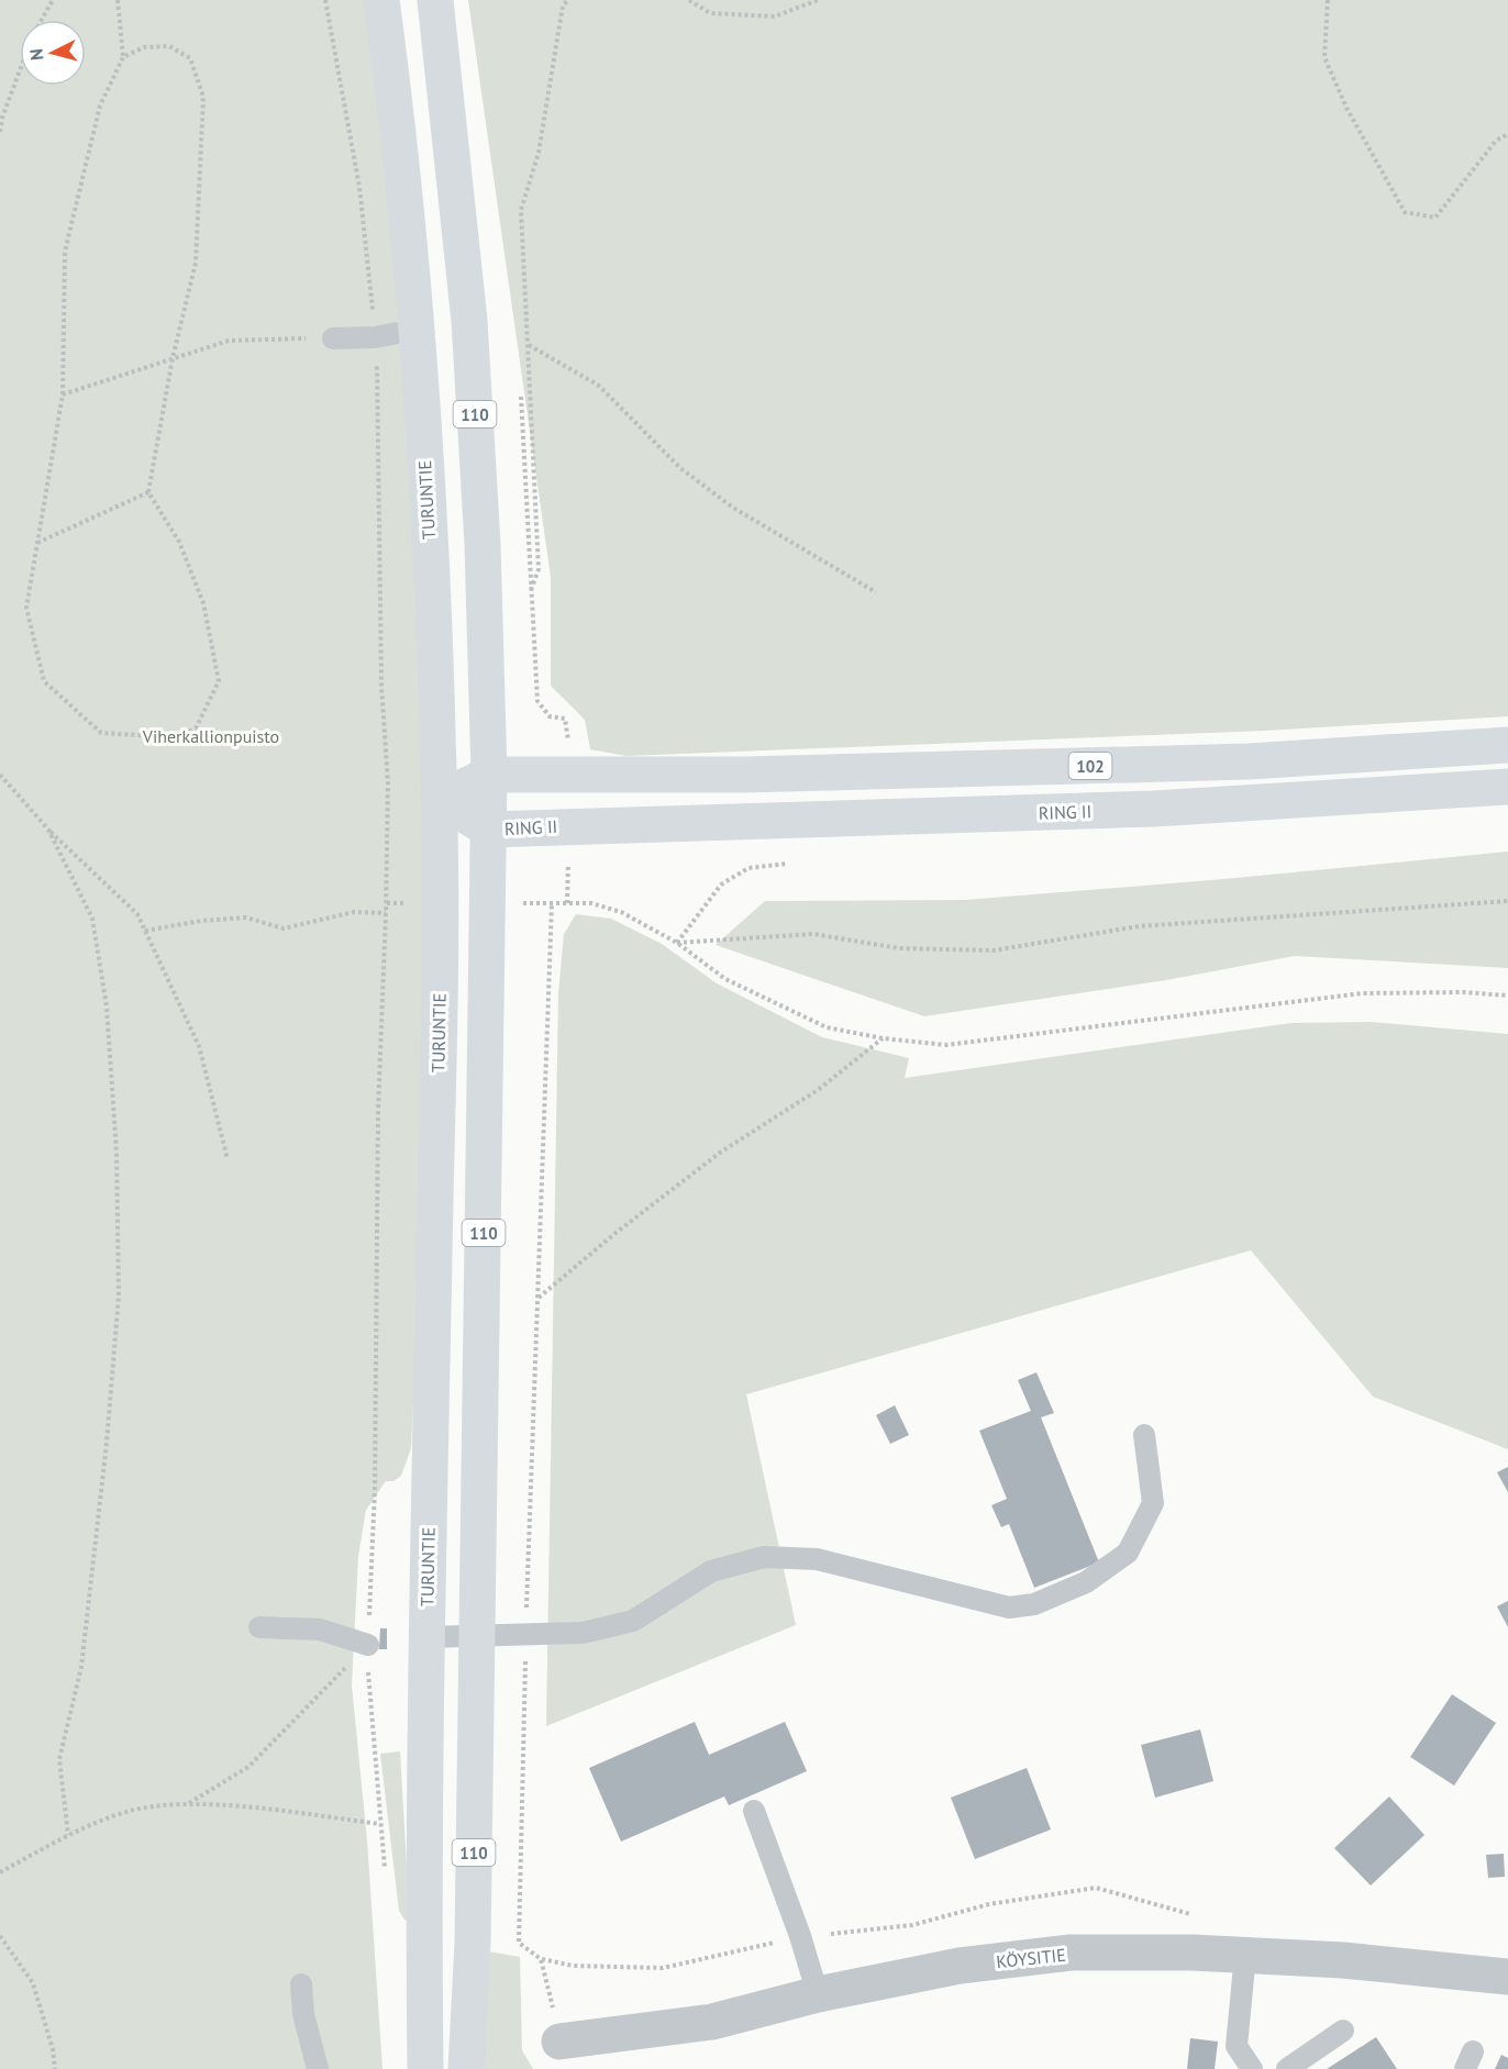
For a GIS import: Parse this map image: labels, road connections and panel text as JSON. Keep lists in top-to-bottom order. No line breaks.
{"streets":{"main road":["110","TURUNTIE","102","RING II"],"street":["KÖYSITIE"]},"crossings":[["110","102"],["110","RING II"],["TURUNTIE","102"],["TURUNTIE","RING II"],["102","RING II"]],"parks":["Viherkallionpuisto"],"north":"left"}
